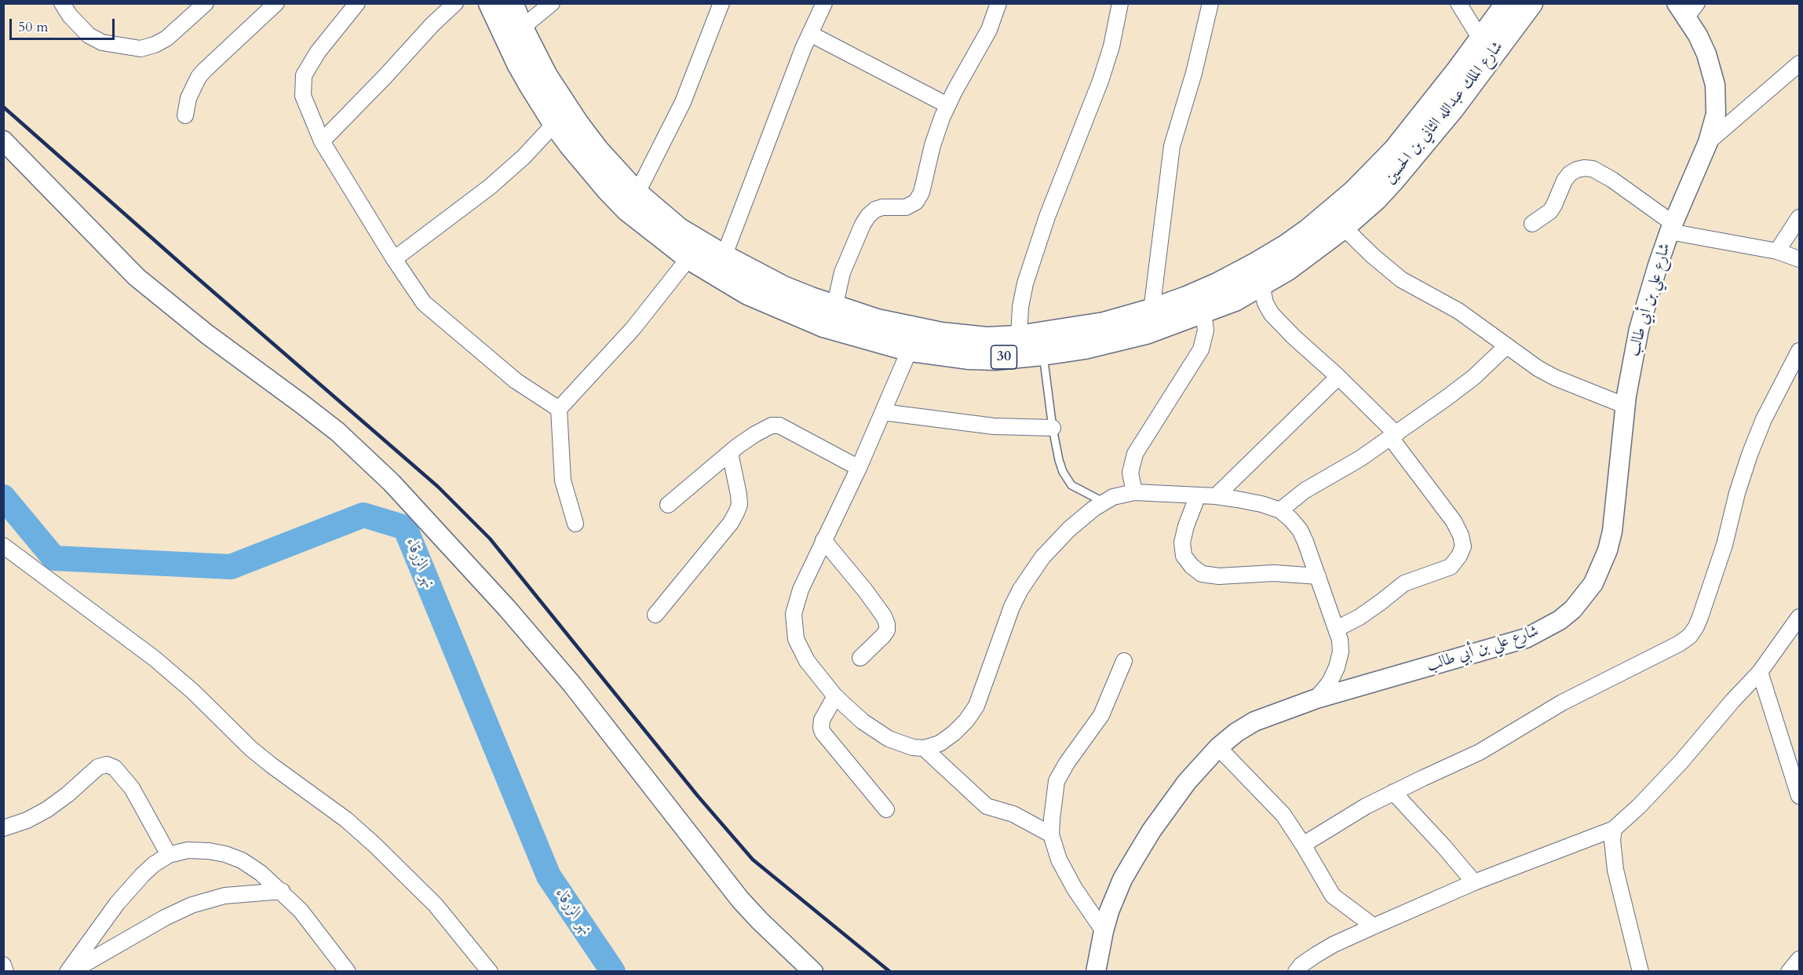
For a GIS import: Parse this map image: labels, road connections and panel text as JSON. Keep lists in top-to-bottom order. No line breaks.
{"streets":{"main road":["شارع الملك عبدالله الثاني بن الحسين","30"],"street":["شارع علي بن أبي طالب"]},"water":["نهر الزرقاء"],"scale_bar":"50 m"}
